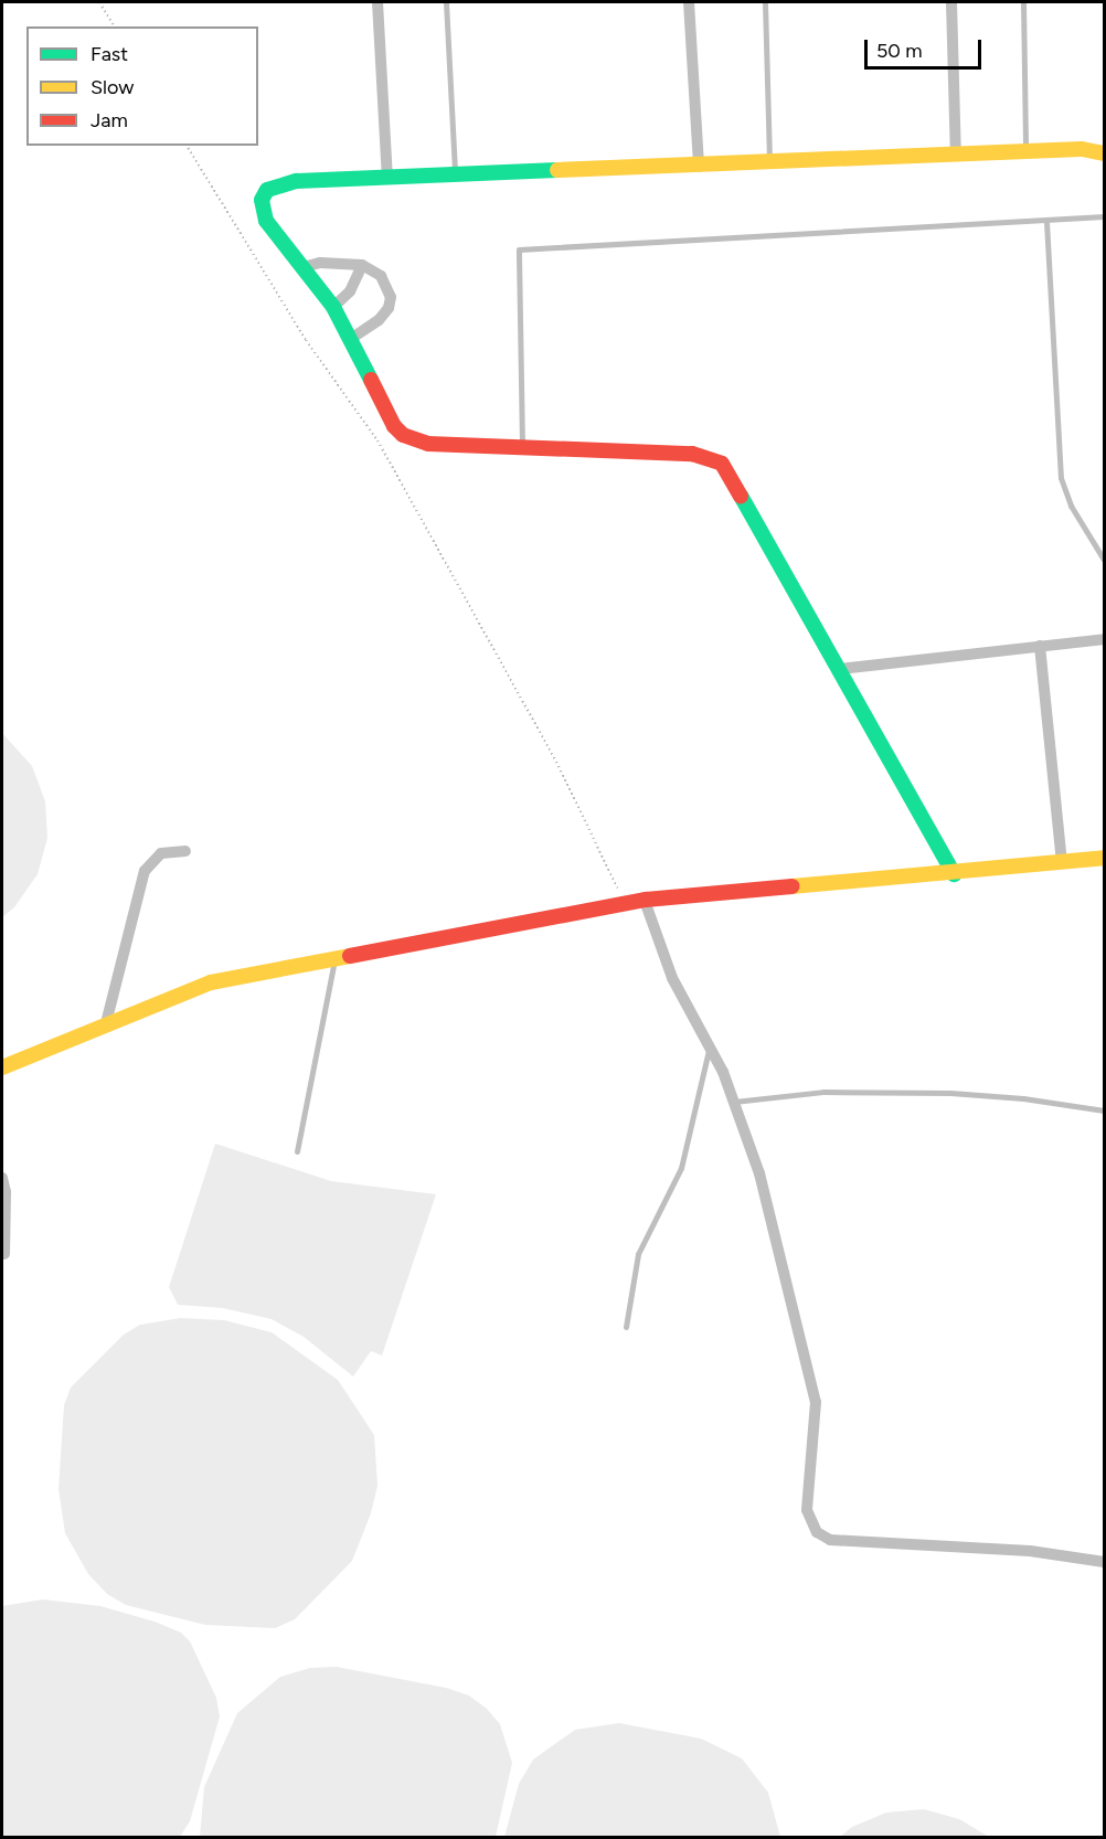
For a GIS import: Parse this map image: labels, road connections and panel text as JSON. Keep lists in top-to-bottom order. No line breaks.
{"legend":["Fast","Slow","Jam"],"scale_bar":"50 m"}
